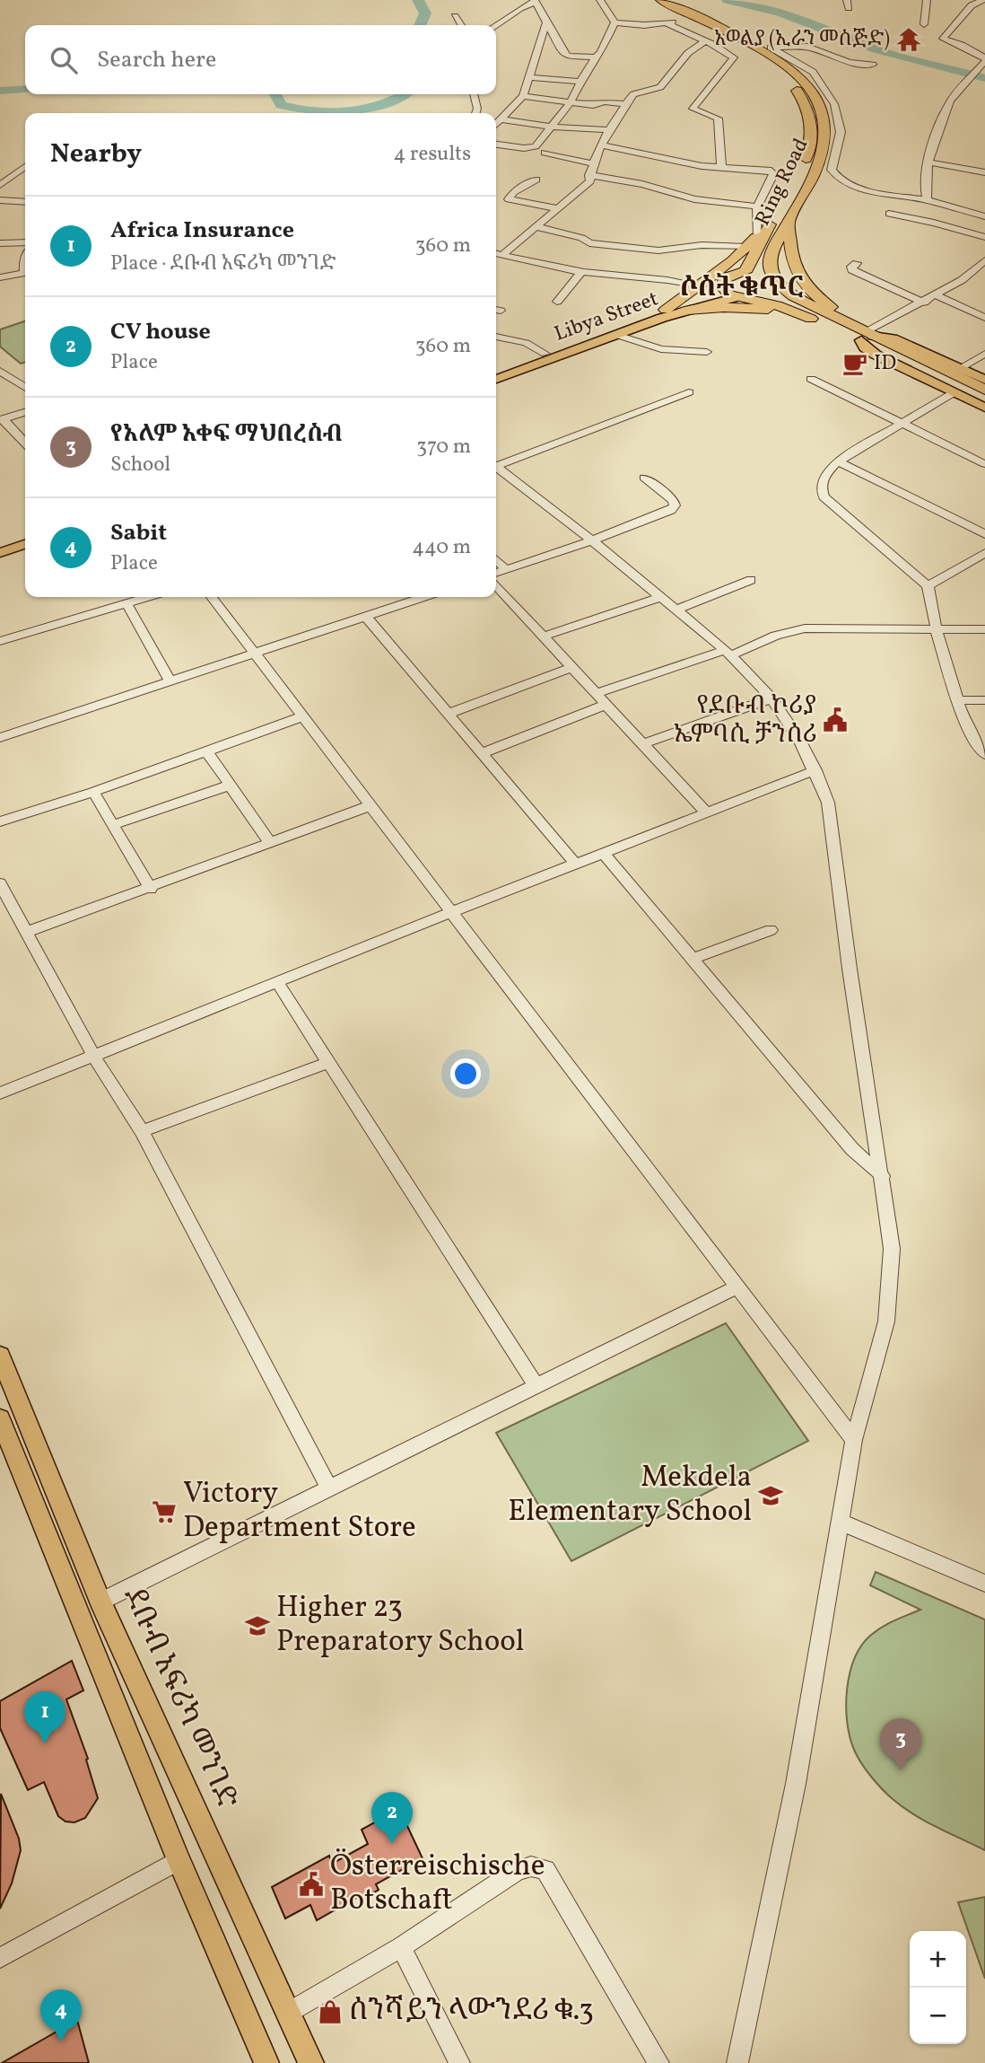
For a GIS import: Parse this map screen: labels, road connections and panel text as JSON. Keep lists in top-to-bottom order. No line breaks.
{"streets":{"highway":["Ring Road"],"main road":["Libya Street","ደቡብ አፍሪካ መንገድ"]},"districts":["ሶስት ቁጥር"],"places":{"temple":["አወልያ (ኢራን መስጅድ)"],"cafe":["ID"],"public building":["የደቡብ ኮሪያ ኤምባሲ ቻንሰሪ","Österreischische Botschaft"],"school or university":["Mekdela Elementary School","Higher 23 Preparatory School"],"supermarket":["Victory Department Store"],"shop":["ሰንሻይን ላውንደሪ ቁ.3"]},"page":{"search":"Search here","heading":["Nearby","4 results"],"list":[{"mark":"1","name":"Africa Insurance","note":"Place · ደቡብ አፍሪካ መንገድ","value":"360 m"},{"mark":"2","name":"CV house","note":"Place","value":"360 m"},{"mark":"3","name":"የአለም አቀፍ ማህበረስብ","note":"School","value":"370 m"},{"mark":"4","name":"Sabit","note":"Place","value":"440 m"}],"pins":["1","3","2","4"],"map_buttons":["+","−"]}}
